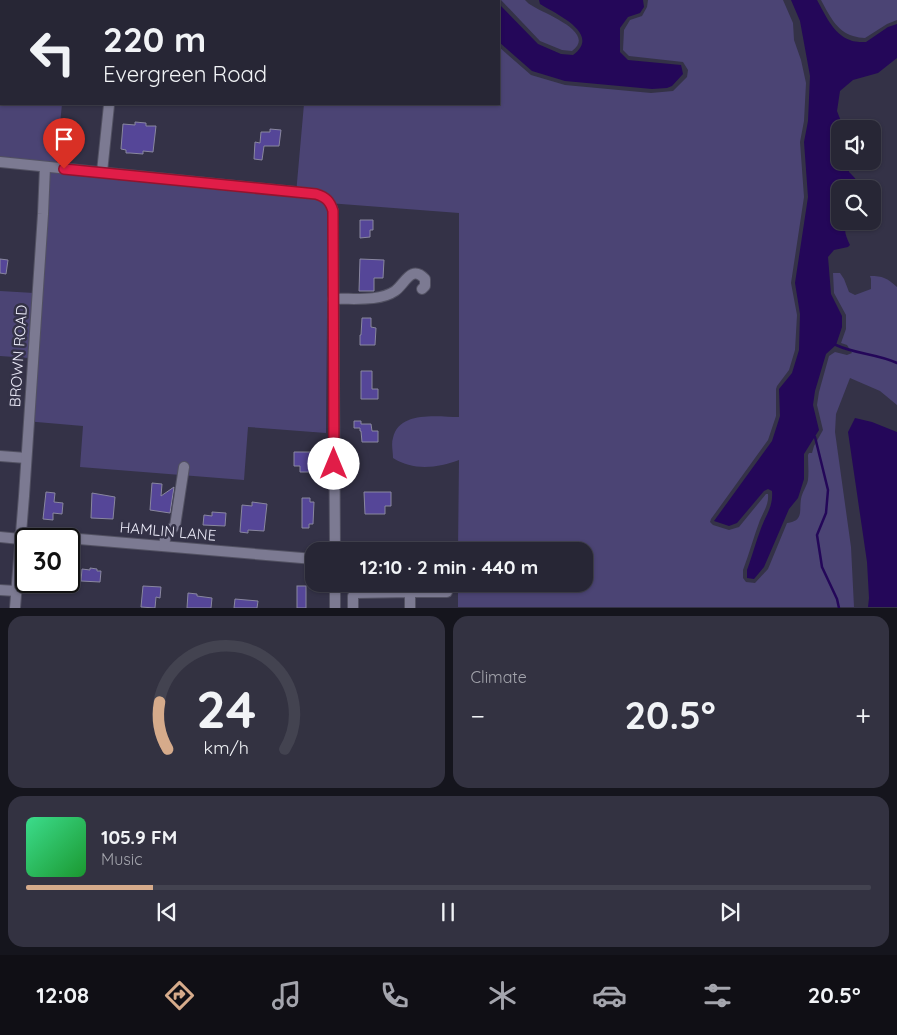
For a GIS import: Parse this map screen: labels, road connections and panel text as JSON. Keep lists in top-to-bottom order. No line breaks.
{"streets":{"street":["BROWN ROAD","HAMLIN LANE"]},"page":{"turn":["220 m","Evergreen Road"],"limit":"30","trip":"12:10 · 2 min · 440 m","tile":"Climate","heat":["−","20.5°","+"],"song":["105.9 FM","Music"],"tabs":["12:08","20.5°"],"gauge":["24","km/h"]}}
